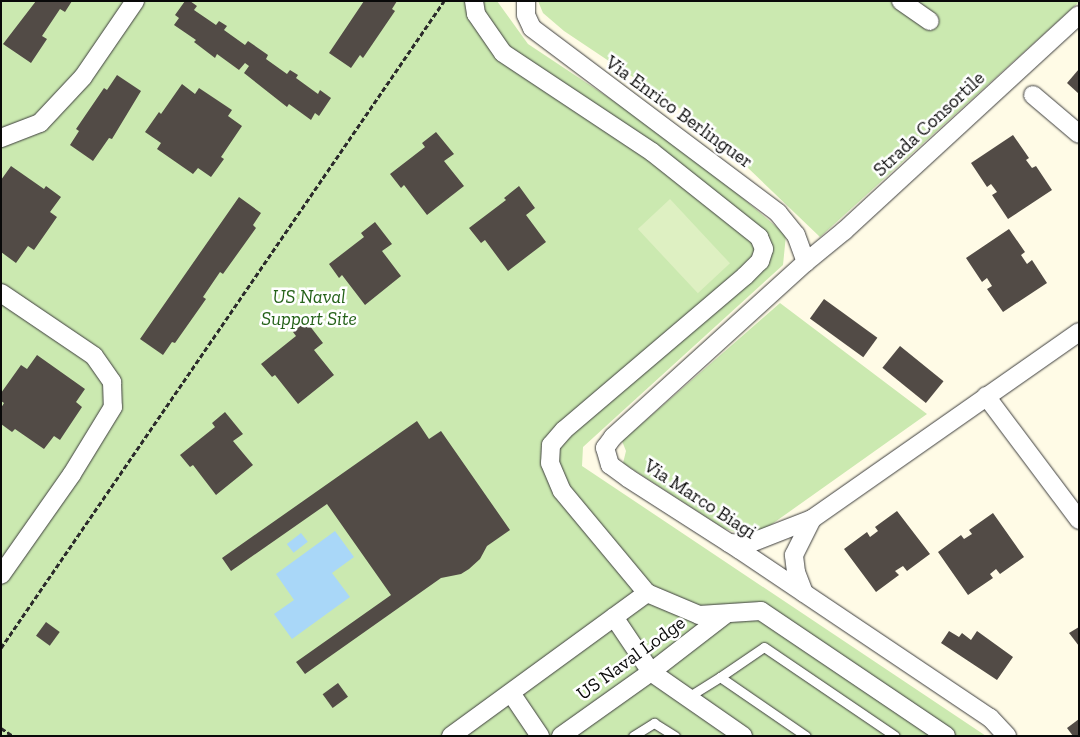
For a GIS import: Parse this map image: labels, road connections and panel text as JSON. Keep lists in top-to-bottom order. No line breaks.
{"streets":{"street":["Via Enrico Berlinguer","Strada Consortile","Via Marco Biagi","US Naval Lodge"]},"crossings":[["Via Enrico Berlinguer","Strada Consortile"],["Via Enrico Berlinguer","Via Marco Biagi"],["Strada Consortile","Via Marco Biagi"]],"parks":["US Naval Support Site"]}
